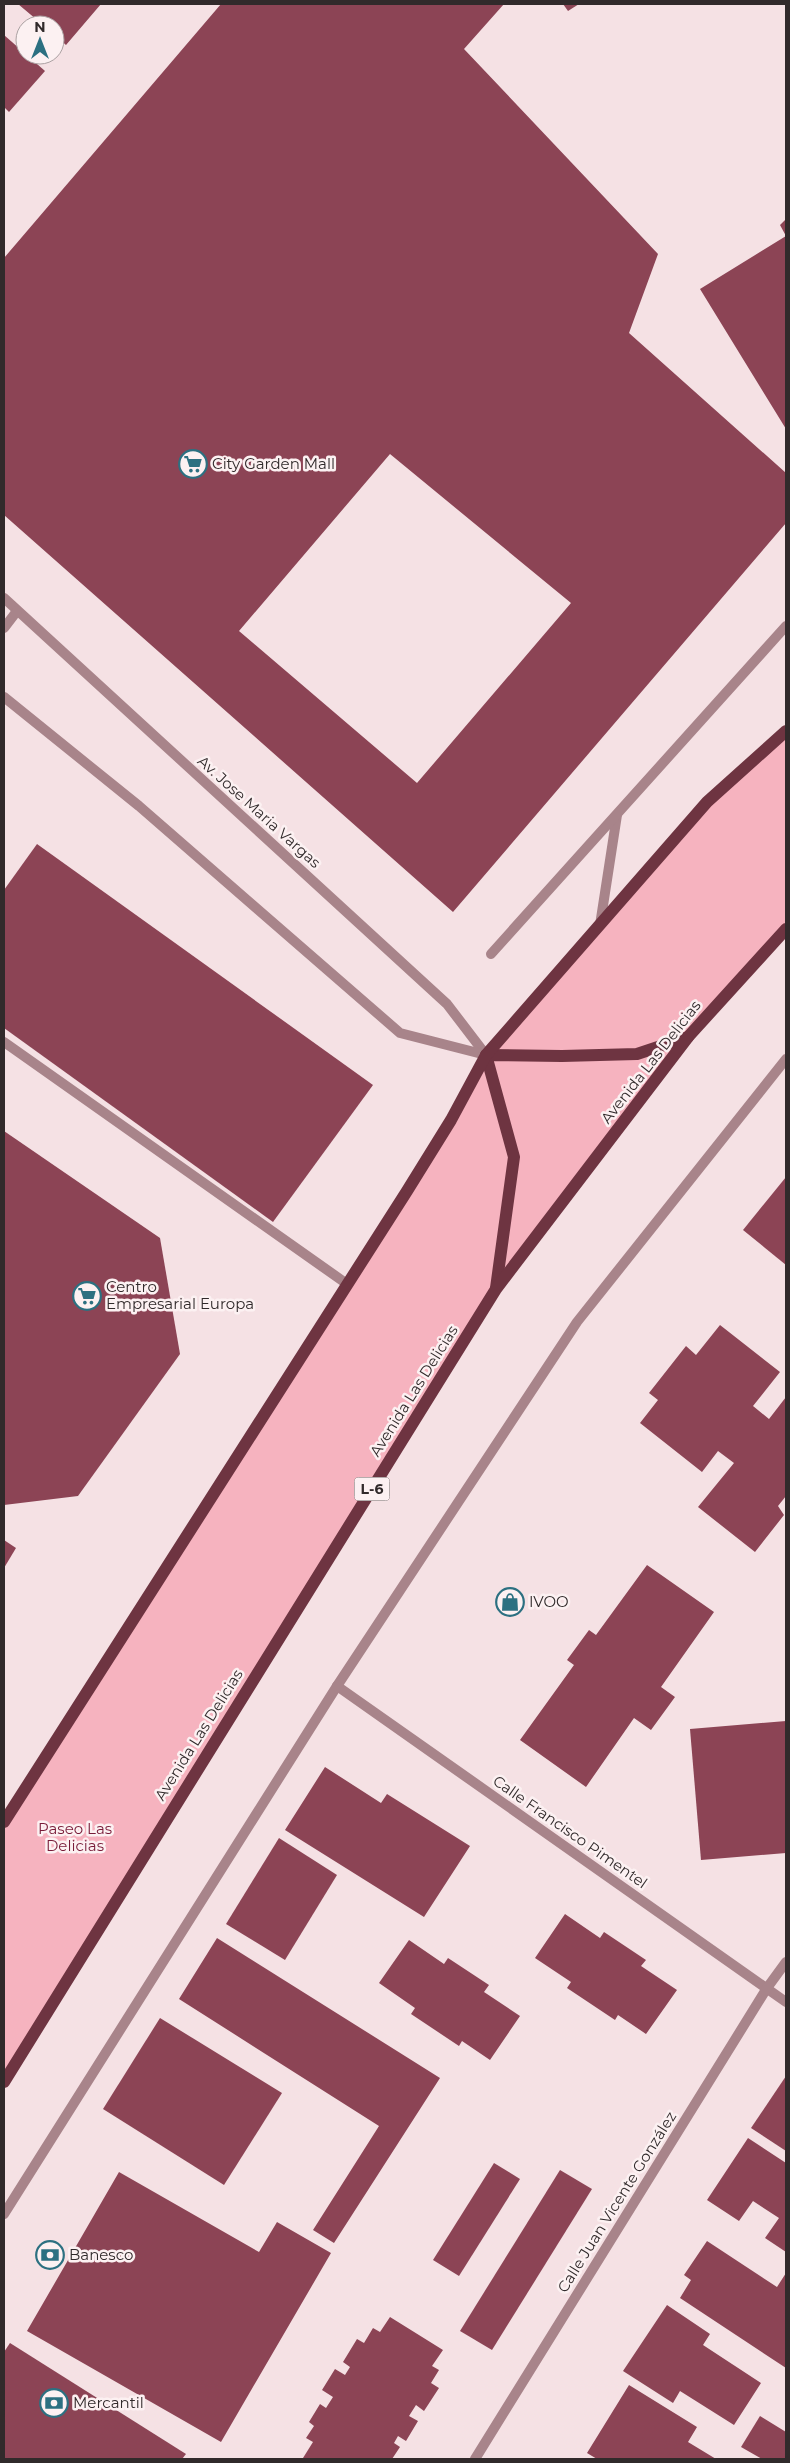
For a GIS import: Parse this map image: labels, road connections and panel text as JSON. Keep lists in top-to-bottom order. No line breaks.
{"streets":{"main road":["Avenida Las Delicias","L-6"],"street":["Av. Jose Maria Vargas","Calle Francisco Pimentel","Calle Juan Vicente González"]},"crossings":[["Calle Francisco Pimentel","Calle Juan Vicente González"]],"parks":["Paseo Las Delicias"],"places":{"supermarket":["City Garden Mall","Centro Empresarial Europa"],"shop":["IVOO"],"bank":["Banesco","Mercantil"]},"north":"top"}
